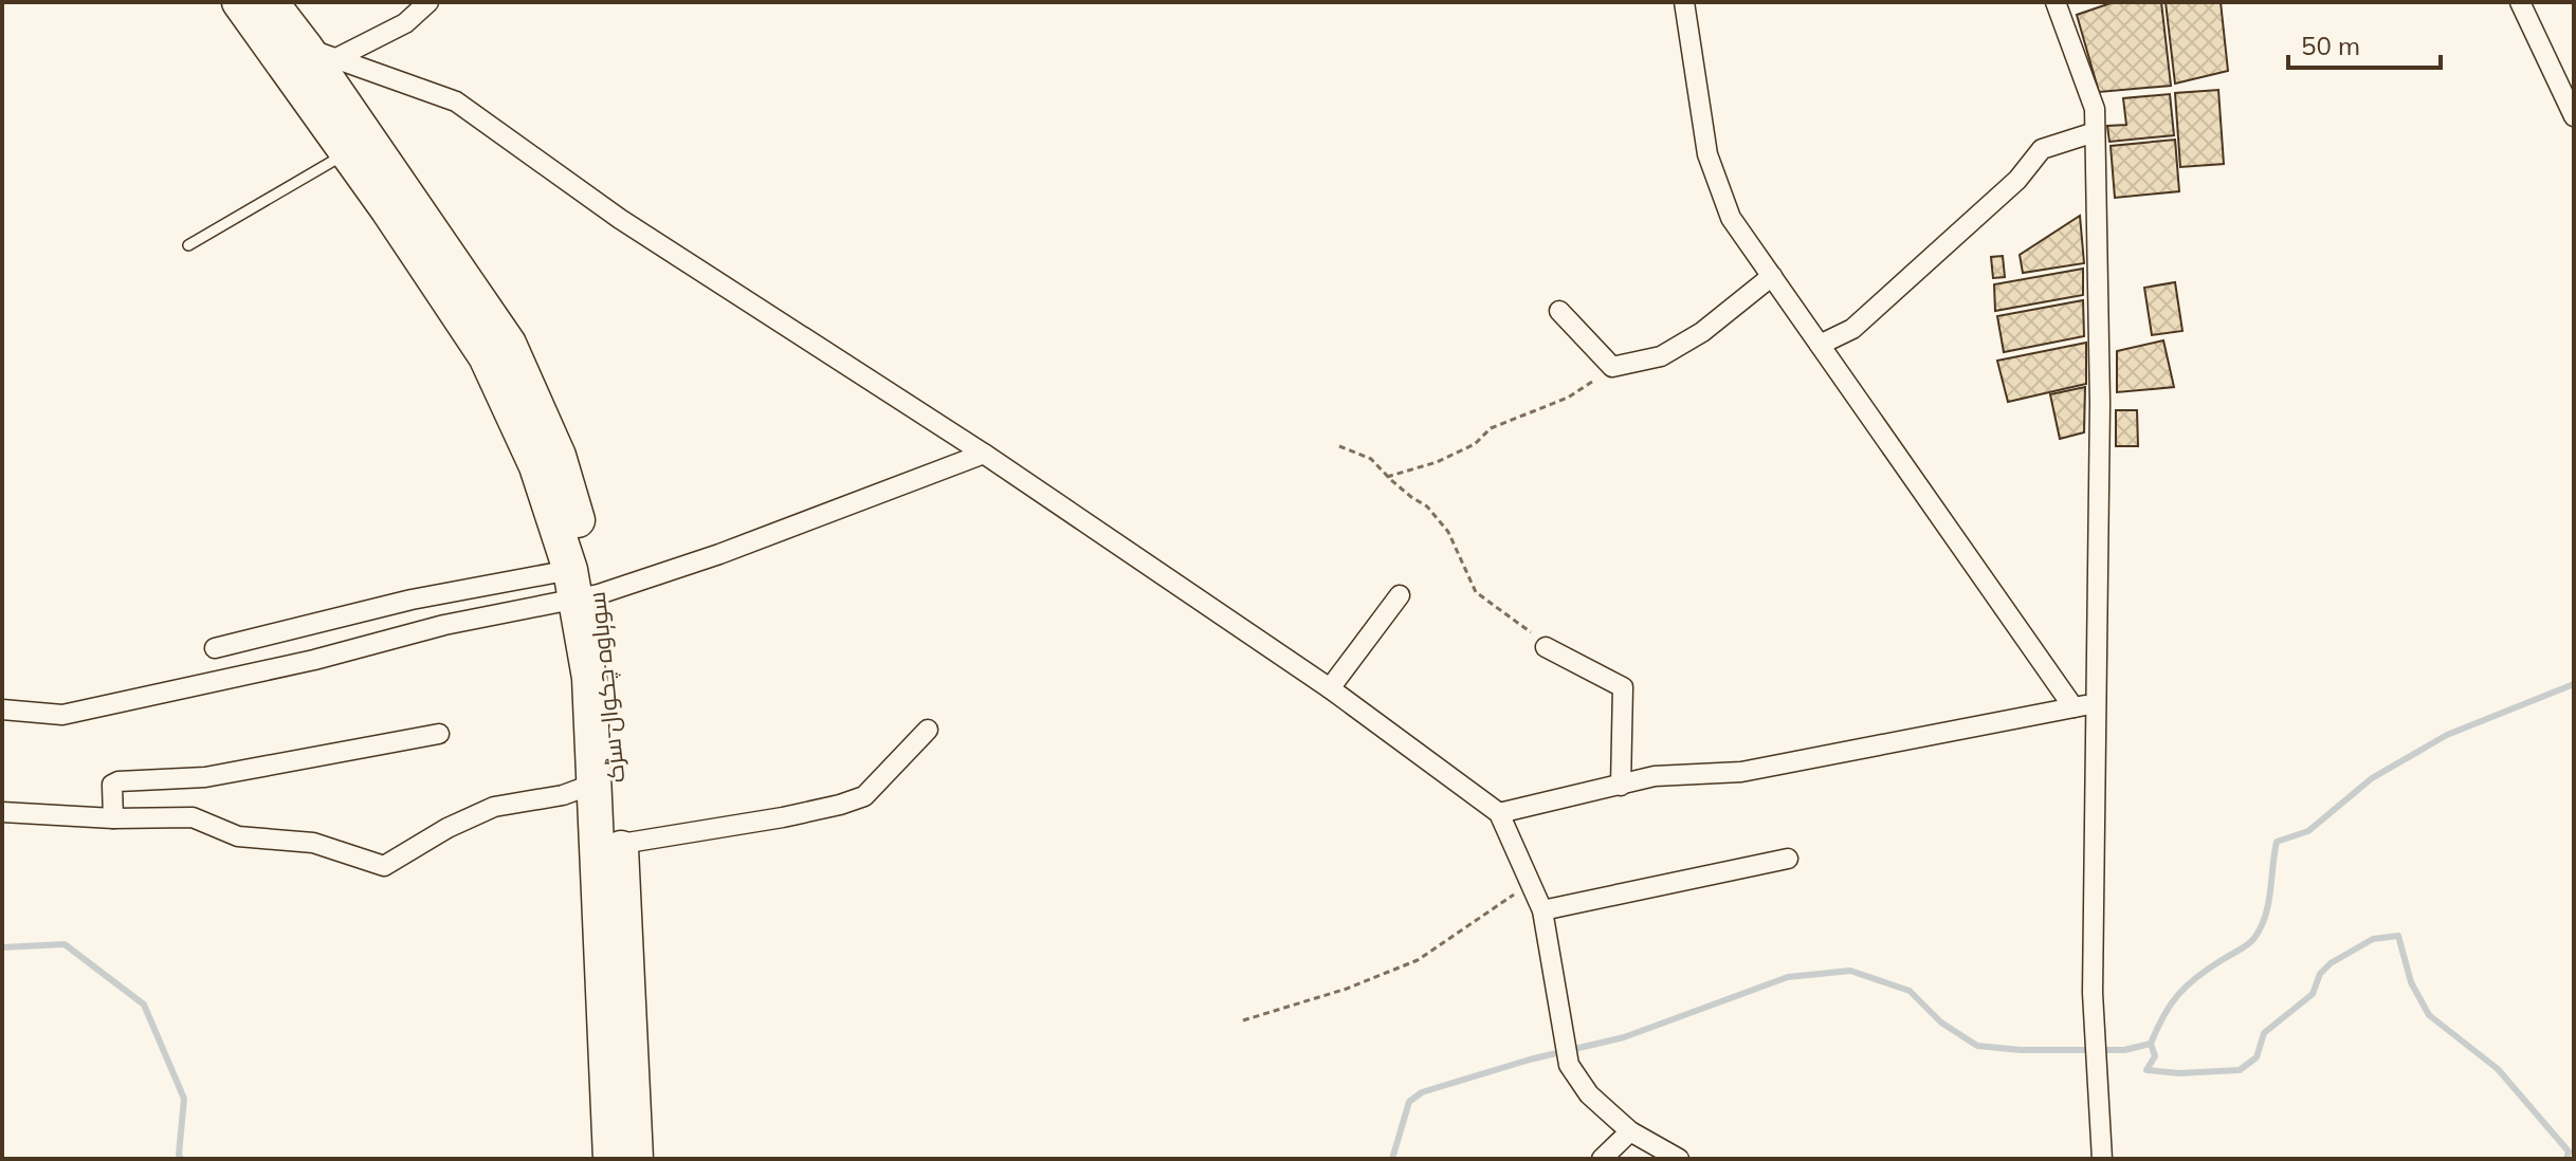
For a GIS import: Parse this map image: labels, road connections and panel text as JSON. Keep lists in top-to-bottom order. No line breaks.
{"streets":{"highway":["سوہاوہ چکوال سڑک"]},"scale_bar":"50 m"}
